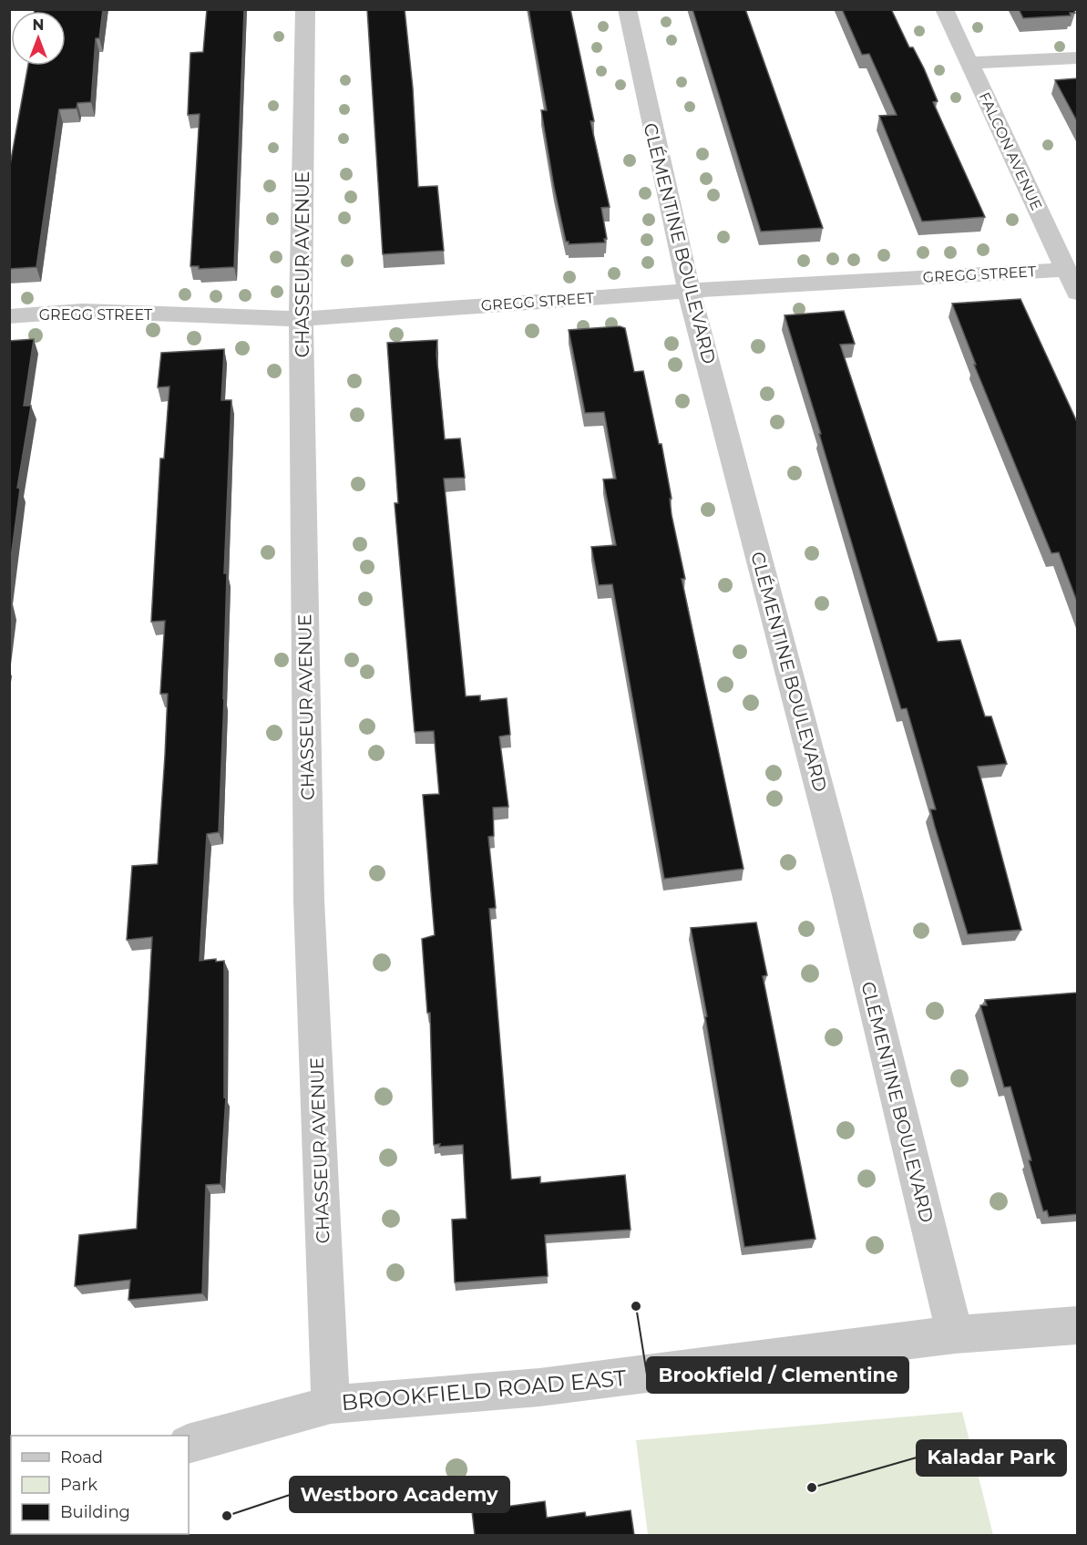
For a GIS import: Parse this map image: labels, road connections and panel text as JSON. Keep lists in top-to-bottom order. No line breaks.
{"streets":{"street":["FALCON AVENUE","CLÉMENTINE BOULEVARD","CHASSEUR AVENUE","GREGG STREET","BROOKFIELD ROAD EAST"]},"crossings":[["FALCON AVENUE","GREGG STREET"],["CLÉMENTINE BOULEVARD","GREGG STREET"],["CLÉMENTINE BOULEVARD","BROOKFIELD ROAD EAST"],["CHASSEUR AVENUE","GREGG STREET"],["CHASSEUR AVENUE","BROOKFIELD ROAD EAST"]],"places":["Brookfield / Clementine","Kaladar Park","Westboro Academy"],"legend":["Road","Park","Building"],"north":"top"}
